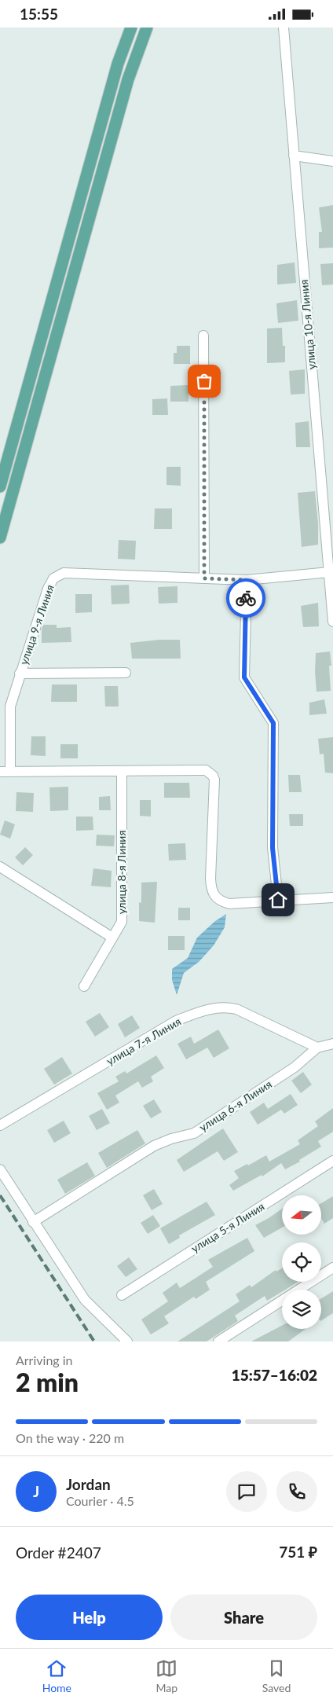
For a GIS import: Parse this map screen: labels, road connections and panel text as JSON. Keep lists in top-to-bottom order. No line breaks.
{"streets":{"street":["улица 10-я Линия","улица 9-я Линия","улица 8-я Линия","улица 7-я Линия","улица 6-я Линия","улица 5-я Линия"]},"crossings":[["улица 7-я Линия","улица 6-я Линия"]],"north":"left","page":{"status":"15:55","heading":["2 min","Arriving in","15:57–16:02"],"panel":["Jordan","Courier · 4.5","Order #2407","751 ₽"],"bar":"On the way · 220 m","round":"J","buttons":["Help","Share"],"tabs":["Home","Map","Saved"]}}
